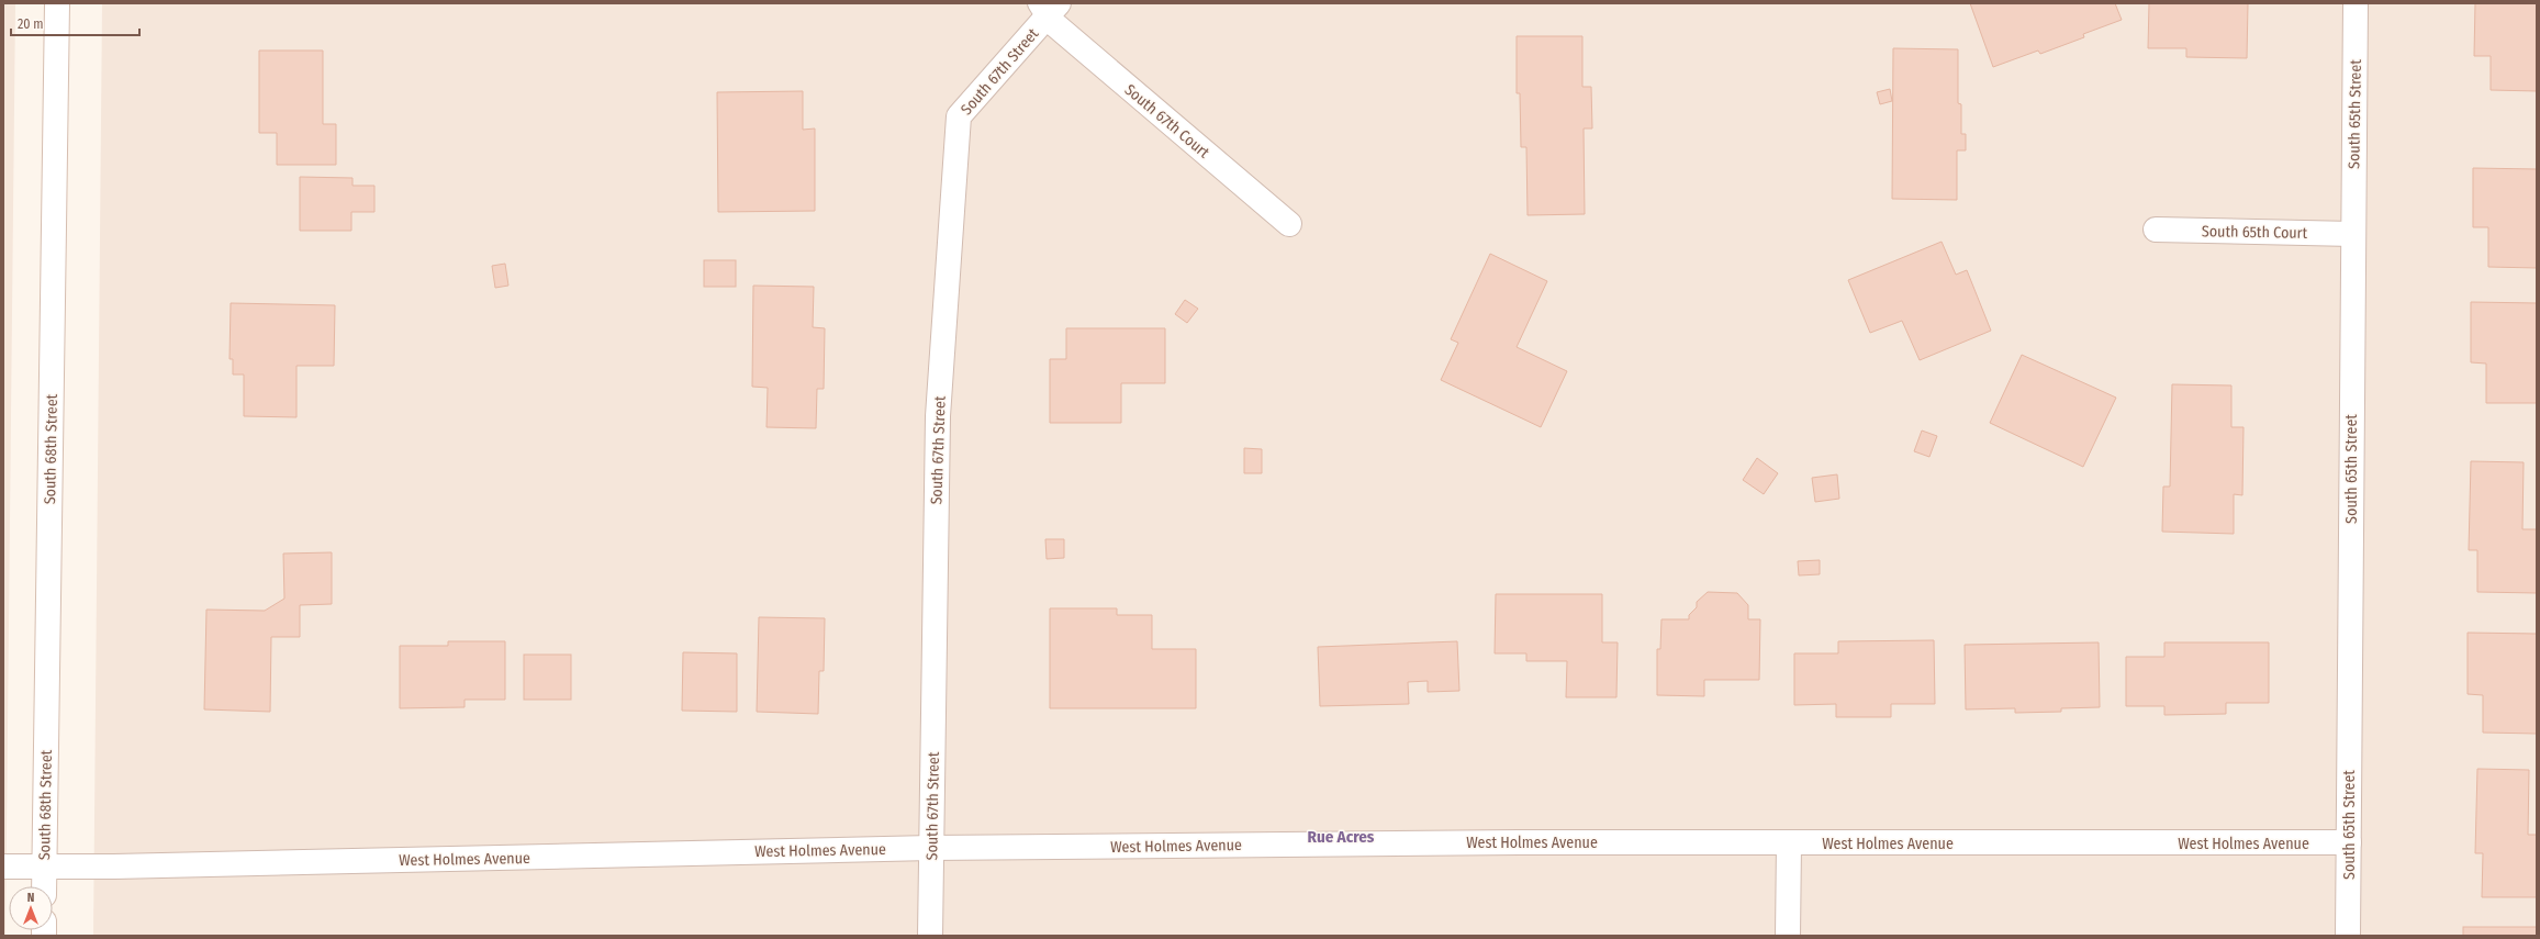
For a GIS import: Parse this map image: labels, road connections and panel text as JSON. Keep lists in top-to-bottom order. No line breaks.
{"streets":{"street":["South 67th Street","South 65th Street","South 67th Court","South 65th Court","South 68th Street","West Holmes Avenue"]},"crossings":[["South 67th Street","South 67th Court"],["South 67th Street","West Holmes Avenue"],["South 65th Street","South 65th Court"],["South 65th Street","West Holmes Avenue"],["South 68th Street","West Holmes Avenue"]],"districts":["Rue Acres"],"scale_bar":"20 m","north":"top"}
